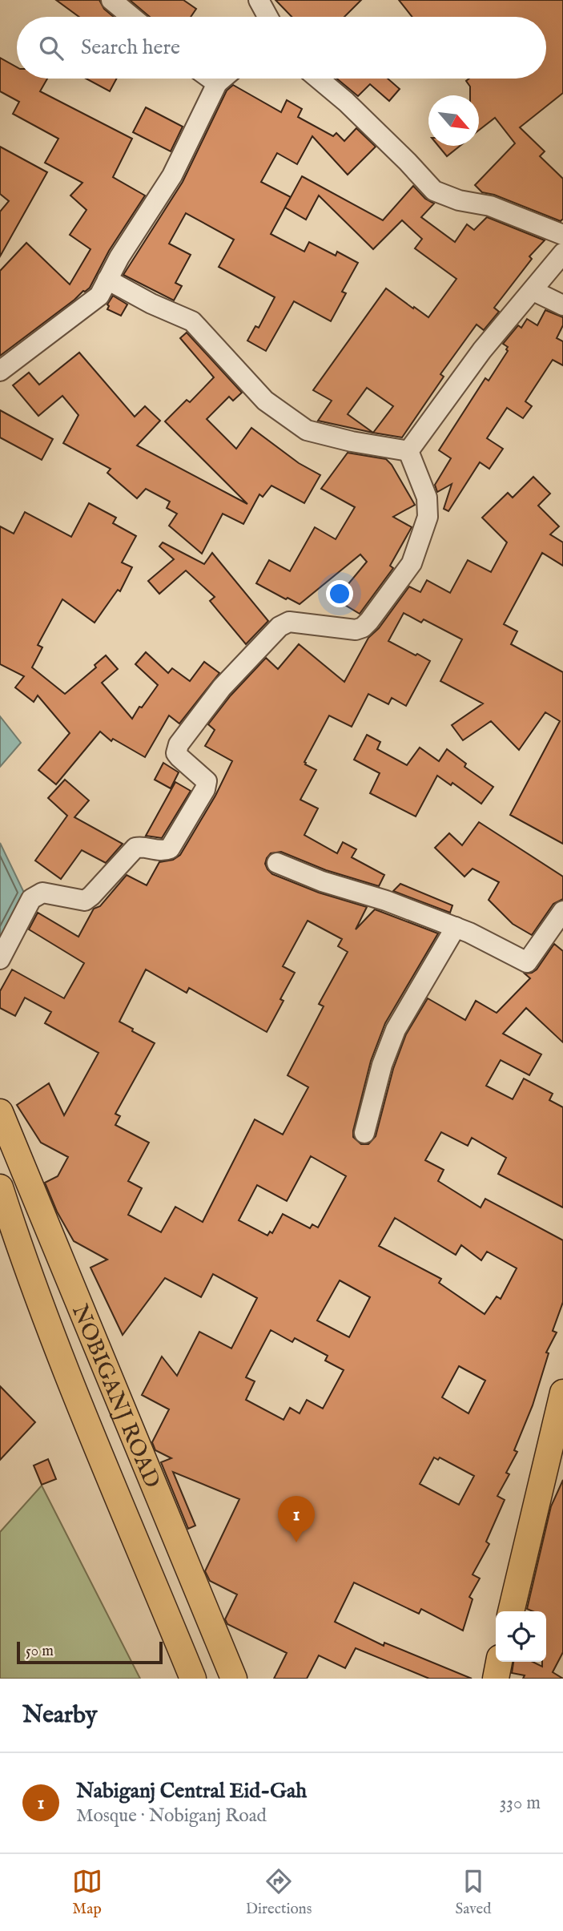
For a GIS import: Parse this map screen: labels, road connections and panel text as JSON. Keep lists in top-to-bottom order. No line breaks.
{"streets":{"main road":["NOBIGANJ ROAD"]},"scale_bar":"50 m","north":"bottom right","page":{"search":"Search here","pins":"1","scale":"50 m","heading":"Nearby","list":[{"mark":"1","name":"Nabiganj Central Eid-Gah","note":"Mosque · Nobiganj Road","value":"330 m"}],"nav":["Map","Directions","Saved"]}}
